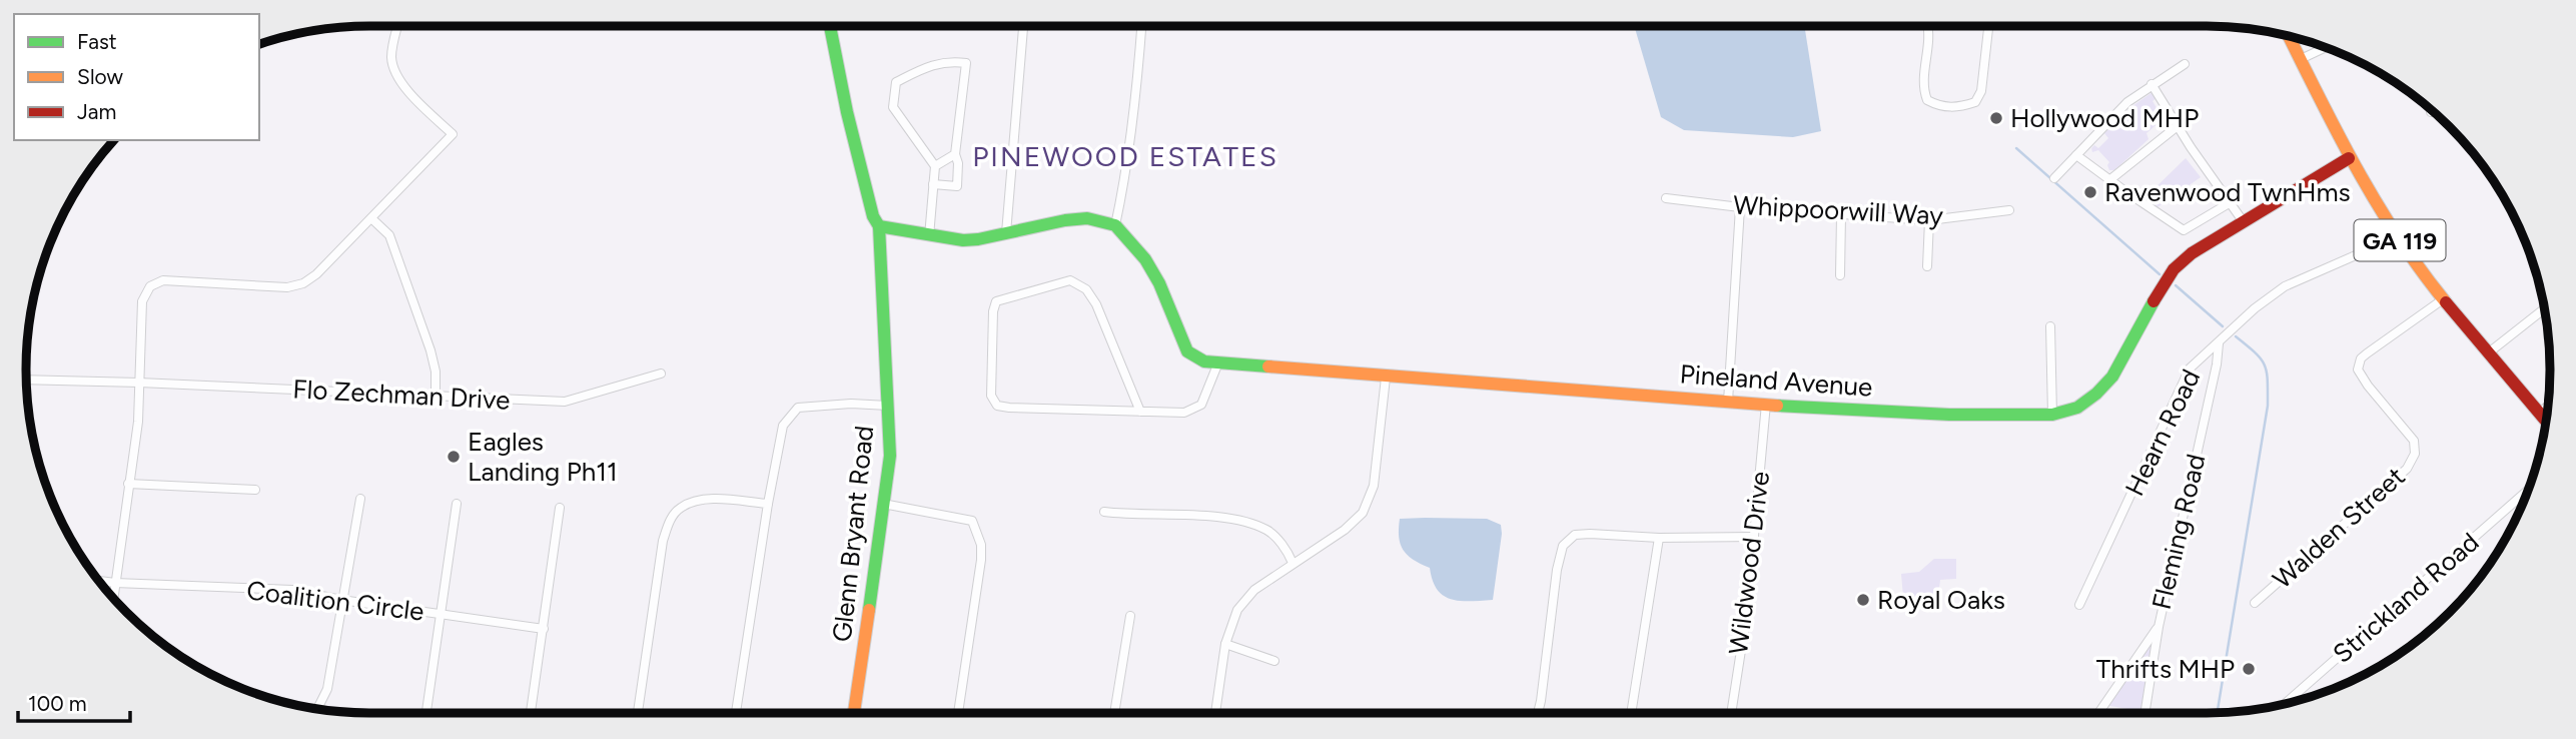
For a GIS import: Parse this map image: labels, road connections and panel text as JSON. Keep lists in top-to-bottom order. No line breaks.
{"streets":{"street":["Whippoorwill Way","GA 119","Pineland Avenue","Flo Zechman Drive","Hearn Road","Walden Street","Fleming Road","Glenn Bryant Road","Wildwood Drive","Strickland Road","Coalition Circle"]},"crossings":[["GA 119","Pineland Avenue"],["GA 119","Hearn Road"],["GA 119","Walden Street"],["Pineland Avenue","Wildwood Drive"],["Hearn Road","Fleming Road"]],"districts":["PINEWOOD ESTATES"],"places":["Hollywood MHP","Ravenwood TwnHms","Eagles Landing Ph11","Royal Oaks","Thrifts MHP"],"legend":["Fast","Slow","Jam"],"scale_bar":"100 m"}
